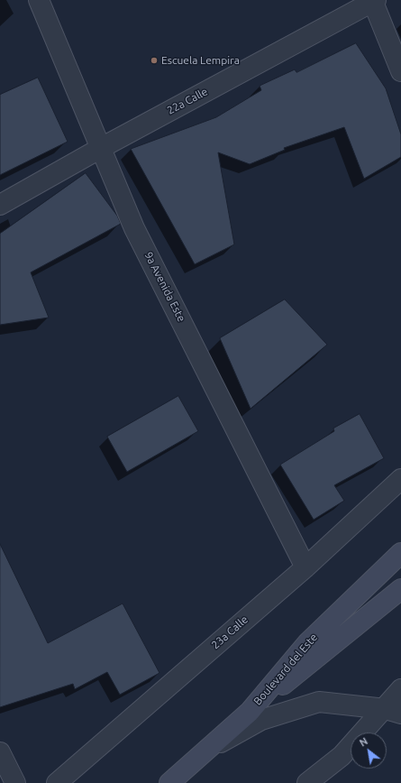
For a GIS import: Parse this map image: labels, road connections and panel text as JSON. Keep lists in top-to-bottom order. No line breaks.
{"streets":{"main road":["Boulevard del Este"],"street":["22a Calle","9a Avenida Este","23a Calle"]},"crossings":[["22a Calle","9a Avenida Este"],["9a Avenida Este","23a Calle"]],"places":["Escuela Lempira"],"north":"top left"}
